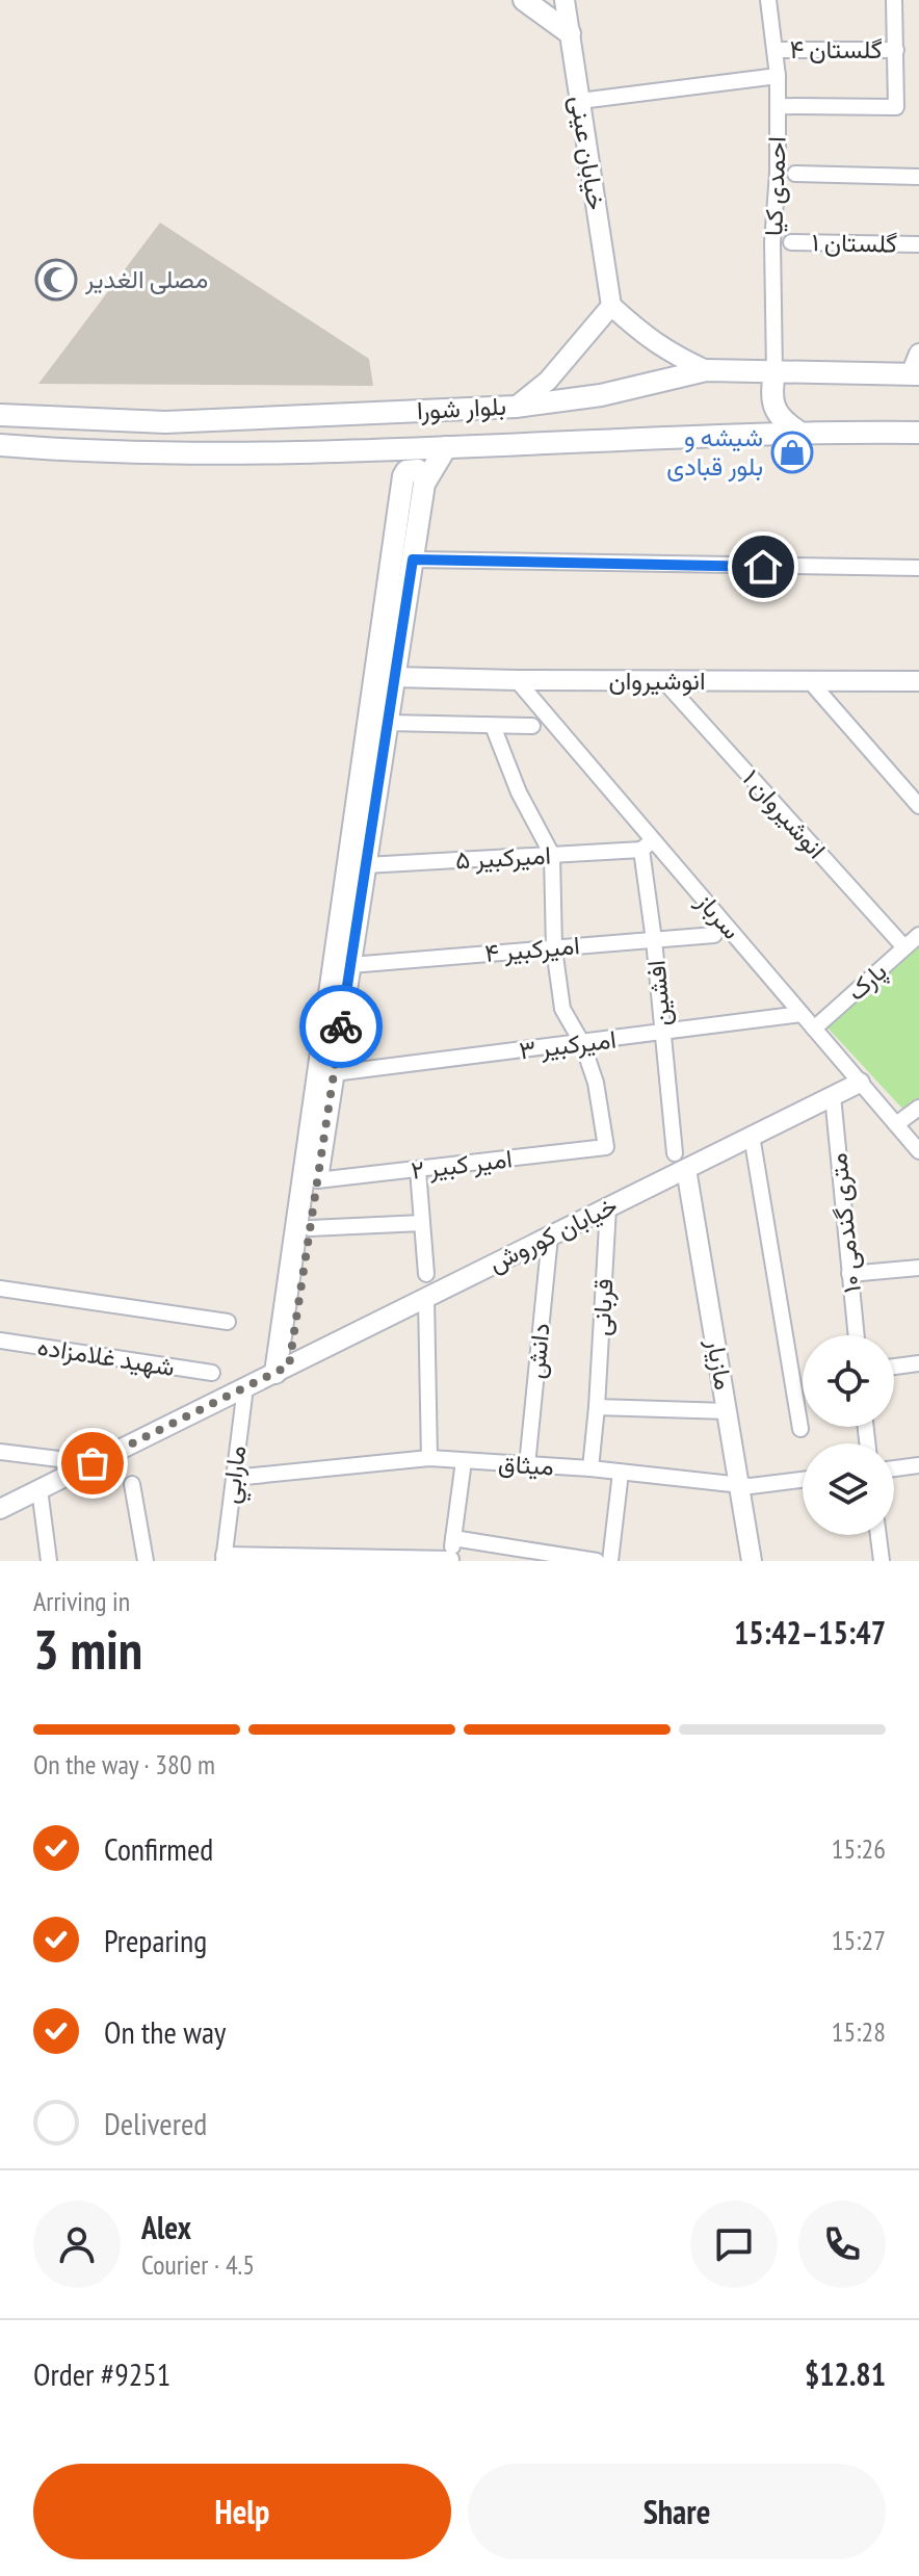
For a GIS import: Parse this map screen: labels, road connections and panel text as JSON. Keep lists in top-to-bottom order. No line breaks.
{"streets":{"main road":["بلوار شورا"],"street":["گلستان ۴","خیابان عینی","احمدی کیا","گلستان ۱","انوشیروان","انوشیروان ۱","امیرکبیر ۵","سرباز","امیرکبیر ۴","پارک","افشین","امیرکبیر ۳","امیر کبیر ۲","۱۰ متری گندمی","خیابان کوروش","قربانی","دانش","شهید غلامزاده","مازیار","میثاق","مارابي"]},"crossings":[["گلستان ۴","احمدی کیا"],["احمدی کیا","بلوار شورا"],["انوشیروان","انوشیروان ۱"],["انوشیروان","سرباز"],["انوشیروان ۱","پارک"],["امیرکبیر ۵","سرباز"],["امیرکبیر ۵","افشین"],["سرباز","پارک"],["سرباز","افشین"],["سرباز","امیرکبیر ۳"],["سرباز","خیابان کوروش"],["امیرکبیر ۴","افشین"],["افشین","امیرکبیر ۳"],["افشین","خیابان کوروش"],["افشین","مازیار"],["امیرکبیر ۳","امیر کبیر ۲"],["۱۰ متری گندمی","خیابان کوروش"],["خیابان کوروش","قربانی"],["خیابان کوروش","دانش"],["خیابان کوروش","مازیار"],["خیابان کوروش","مارابي"],["قربانی","میثاق"],["دانش","میثاق"],["مازیار","میثاق"],["میثاق","مارابي"]],"places":{"mosque":["مصلی الغدیر"],"shop":["شیشه و بلور قبادی"]},"page":{"heading":["3 min","Arriving in","15:42–15:47"],"panel":["Alex","Courier · 4.5","Order #9251","$12.81"],"bar":"On the way · 380 m","list":[["Confirmed","15:26"],["Preparing","15:27"],["On the way","15:28"],"Delivered"],"buttons":["Help","Share"]}}
